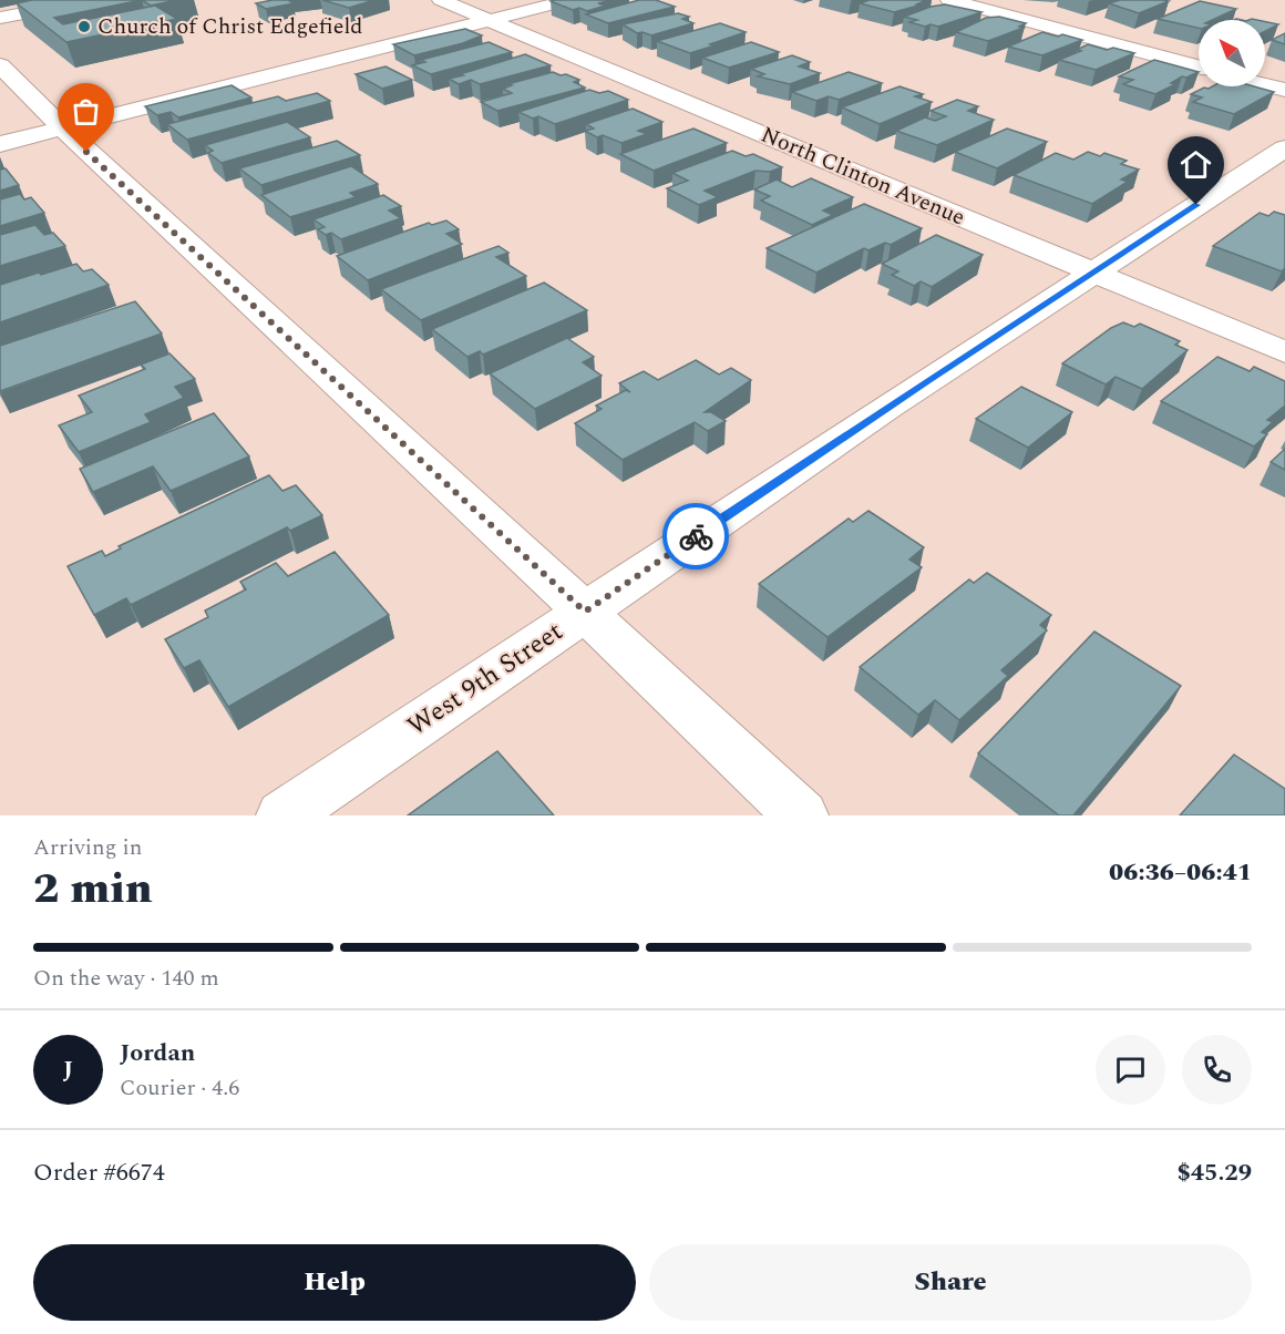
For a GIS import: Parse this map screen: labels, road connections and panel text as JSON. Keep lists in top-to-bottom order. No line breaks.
{"streets":{"street":["North Clinton Avenue","West 9th Street"]},"crossings":[["North Clinton Avenue","West 9th Street"]],"places":["Church of Christ Edgefield"],"north":"top left","page":{"heading":["2 min","Arriving in","06:36–06:41"],"panel":["Jordan","Courier · 4.6","Order #6674","$45.29"],"bar":"On the way · 140 m","round":"J","buttons":["Help","Share"]}}
